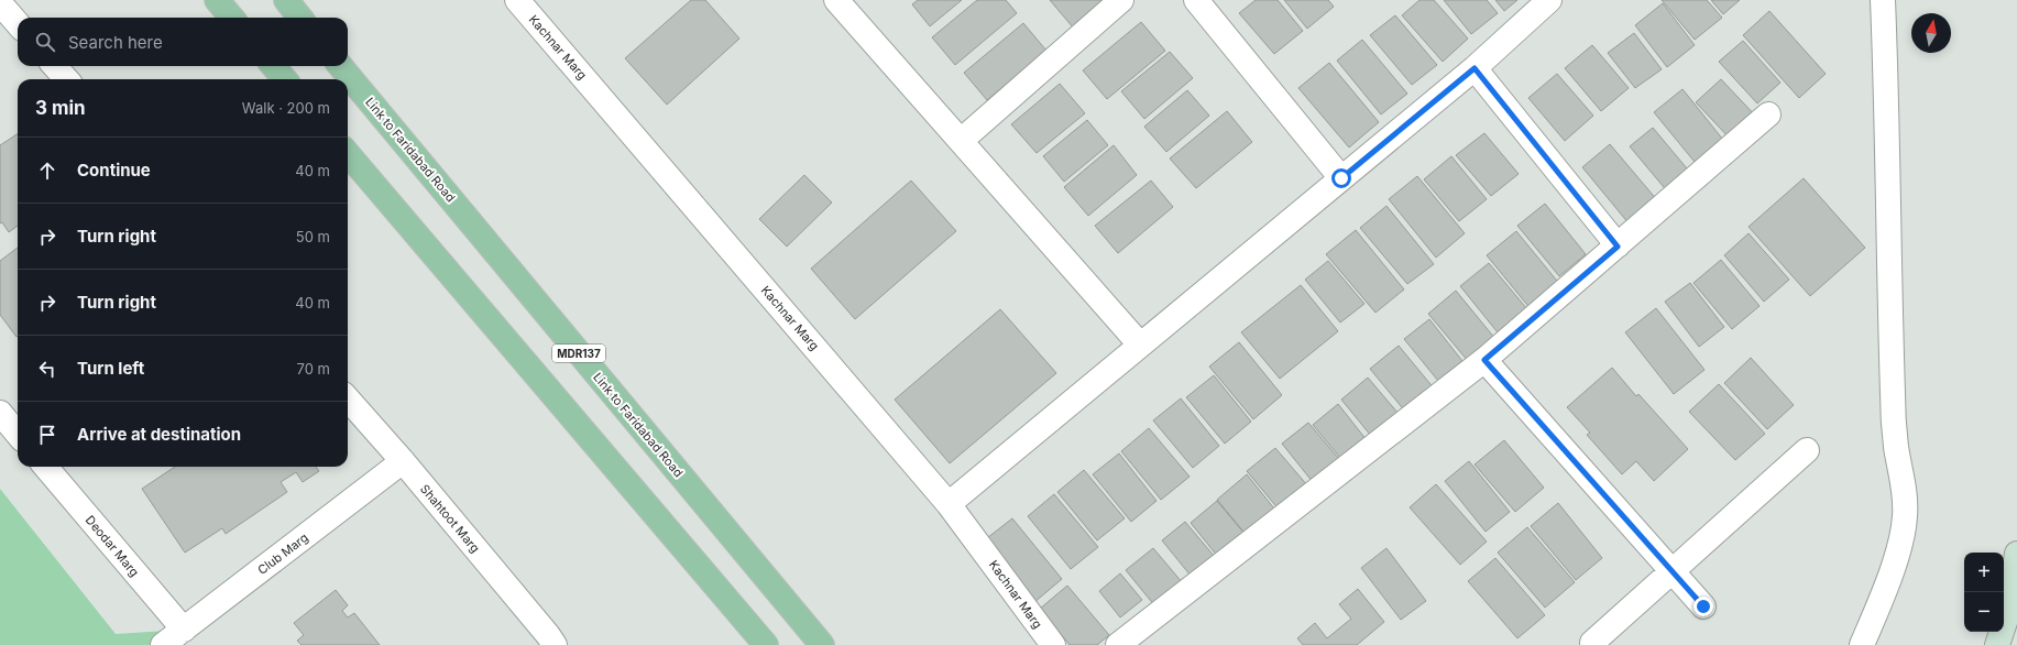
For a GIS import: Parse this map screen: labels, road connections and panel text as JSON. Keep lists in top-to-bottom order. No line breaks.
{"streets":{"main road":["Link to Faridabad Road","MDR137"],"street":["Kachnar Marg","Shahtoot Marg","Deodar Marg","Club Marg"]},"crossings":[["Shahtoot Marg","Club Marg"],["Deodar Marg","Club Marg"]],"north":"top","page":{"search":"Search here","heading":["3 min","Walk · 200 m"],"list":[["Continue","40 m"],["Turn right","50 m"],["Turn right","40 m"],["Turn left","70 m"],"Arrive at destination"],"map_buttons":["+","−"]}}
